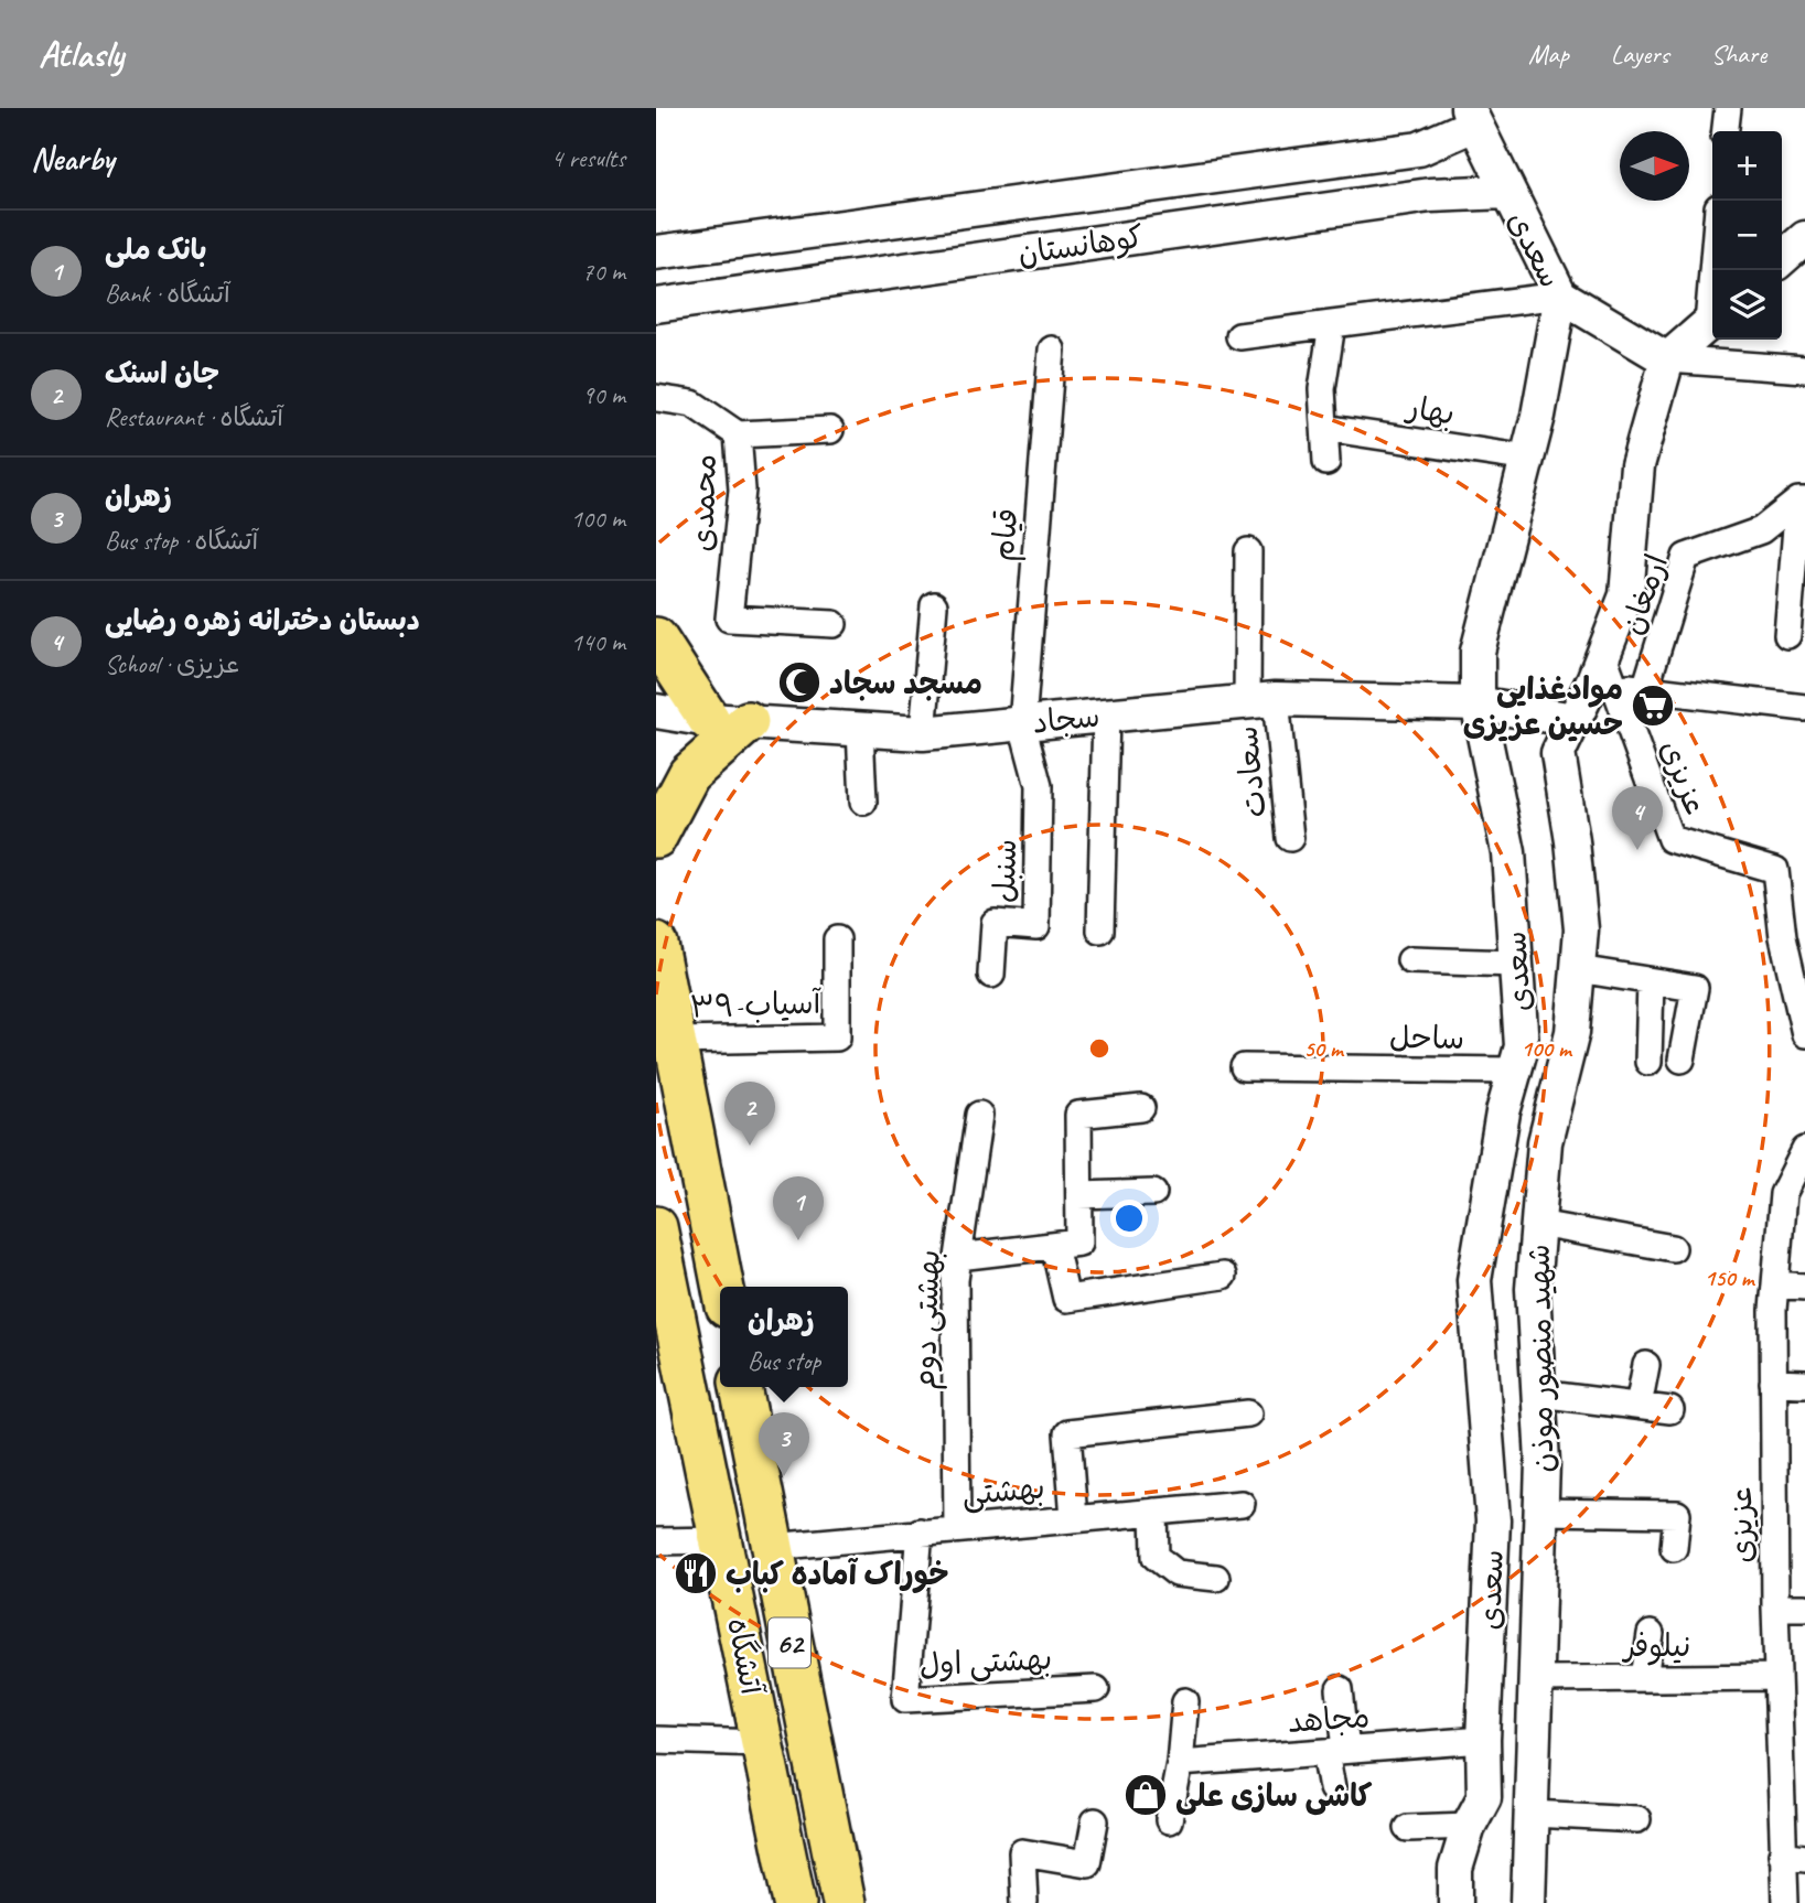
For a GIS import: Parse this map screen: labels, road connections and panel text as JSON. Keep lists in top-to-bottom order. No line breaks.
{"streets":{"main road":["62","آتشگاه"],"street":["کوهانستان","سعدی","بهار","محمدی","قیام","ارمغان","سجاد","سعادت","عزیزی","سنبل","۳۹-آسیاب","ساحل","بهشتی دوم","شهید منصور موذن","بهشتی","نیلوفر","بهشتی اول","مجاهد"]},"crossings":[["کوهانستان","سعدی"],["سعدی","بهار"],["سعدی","سجاد"],["سعدی","ساحل"],["سعدی","مجاهد"],["قیام","سجاد"],["قیام","سنبل"],["سجاد","سعادت"],["سجاد","سنبل"],["سجاد","شهید منصور موذن"],["عزیزی","شهید منصور موذن"],["عزیزی","نیلوفر"],["بهشتی دوم","بهشتی"],["شهید منصور موذن","نیلوفر"],["بهشتی","آتشگاه"],["بهشتی","بهشتی اول"]],"places":{"mosque":["مسجد سجاد"],"supermarket":["موادغذایی حسین عزیزی"],"restaurant":["خوراک آماده کباب"],"shop":["کاشی سازی علی"]},"north":"right","page":{"header":"Atlasly","nav":["Map","Layers","Share"],"heading":["Nearby","4 results"],"map_buttons":["+","−"],"list":[{"mark":"1","name":"بانک ملی","note":"Bank · آتشگاه","value":"70 m"},{"mark":"2","name":"جان اسنک","note":"Restaurant · آتشگاه","value":"90 m"},{"mark":"3","name":"زهران","note":"Bus stop · آتشگاه","value":"100 m"},{"mark":"4","name":"دبستان دخترانه زهره رضایی","note":"School · عزیزی","value":"140 m"}],"pins":["4","2","1","3"],"popup":["زهران","Bus stop"]},"rings":["50 m","100 m","150 m"]}
